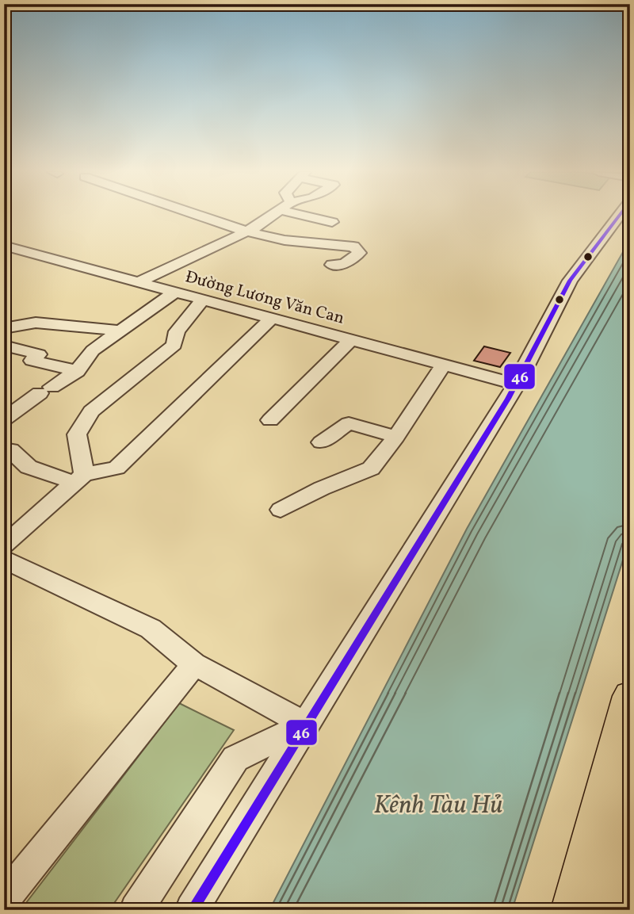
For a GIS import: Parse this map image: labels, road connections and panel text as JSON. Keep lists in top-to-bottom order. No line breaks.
{"streets":{"street":["Đường Lương Văn Can"]},"water":["Kênh Tàu Hủ"],"lines":["transit line 46"]}
